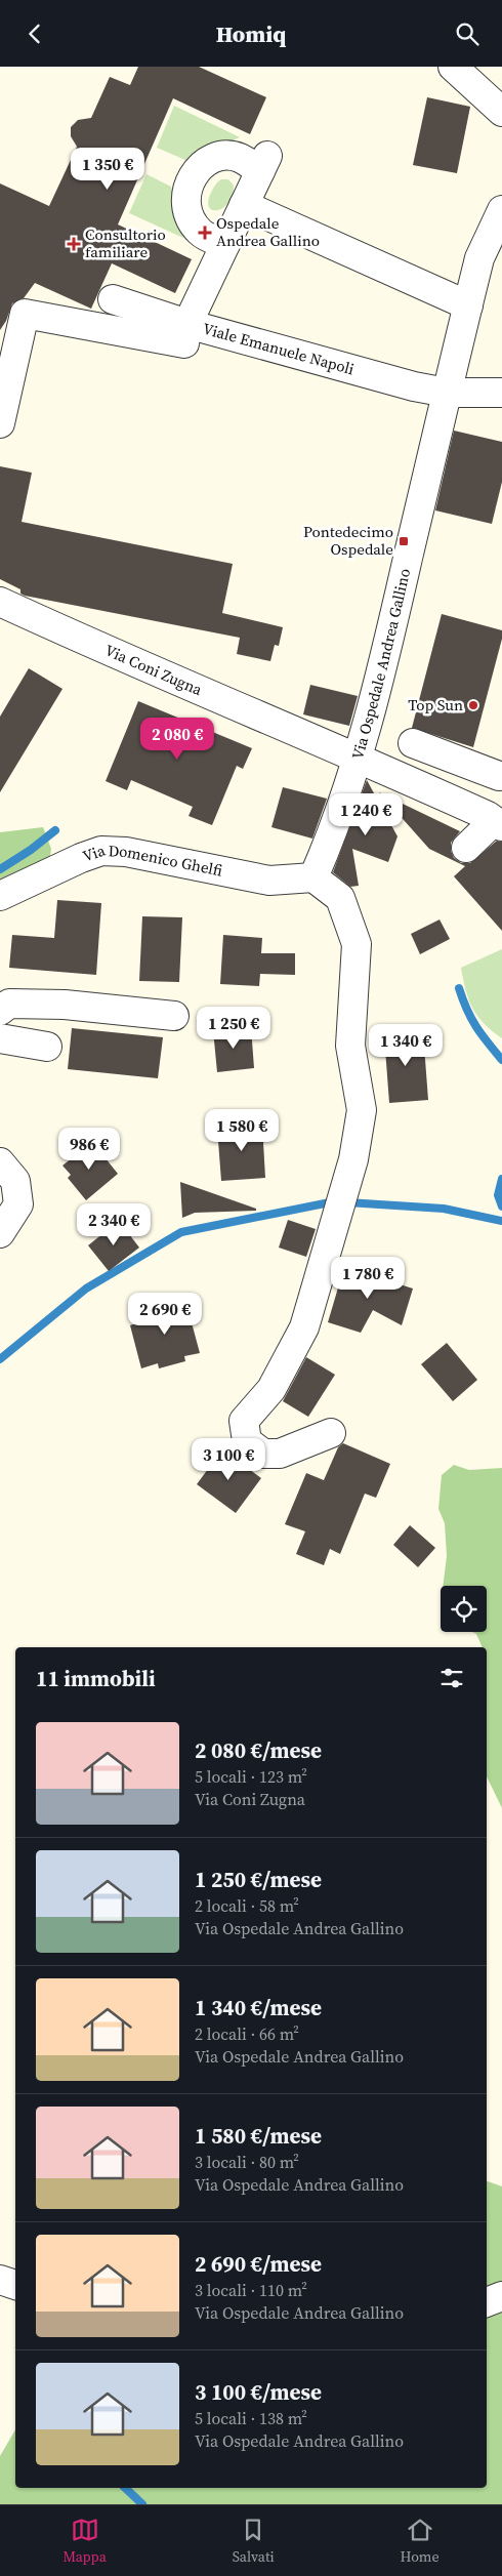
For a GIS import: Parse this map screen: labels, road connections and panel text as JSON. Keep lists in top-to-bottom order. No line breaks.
{"streets":{"street":["Viale Emanuele Napoli","Via Ospedale Andrea Gallino","Via Coni Zugna","Via Domenico Ghelfi"]},"crossings":[["Viale Emanuele Napoli","Via Ospedale Andrea Gallino"],["Via Ospedale Andrea Gallino","Via Coni Zugna"],["Via Ospedale Andrea Gallino","Via Domenico Ghelfi"]],"places":{"health":["Ospedale Andrea Gallino","Consultorio familiare"],"transit":["Pontedecimo Ospedale"],"other":["Top Sun"]},"page":{"header":"Homiq","price":["1 350 €","2 080 €","1 240 €","1 250 €","1 340 €","1 580 €","986 €","2 340 €","1 780 €","2 690 €","3 100 €"],"heading":"11 immobili","list":[{"name":"2 080 €/mese","note":"5 locali · 123 m² · Via Coni Zugna"},{"name":"1 250 €/mese","note":"2 locali · 58 m² · Via Ospedale Andrea Gallino"},{"name":"1 340 €/mese","note":"2 locali · 66 m² · Via Ospedale Andrea Gallino"},{"name":"1 580 €/mese","note":"3 locali · 80 m² · Via Ospedale Andrea Gallino"},{"name":"2 690 €/mese","note":"3 locali · 110 m² · Via Ospedale Andrea Gallino"},{"name":"3 100 €/mese","note":"5 locali · 138 m² · Via Ospedale Andrea Gallino"}],"tabs":["Mappa","Salvati","Home"]}}
